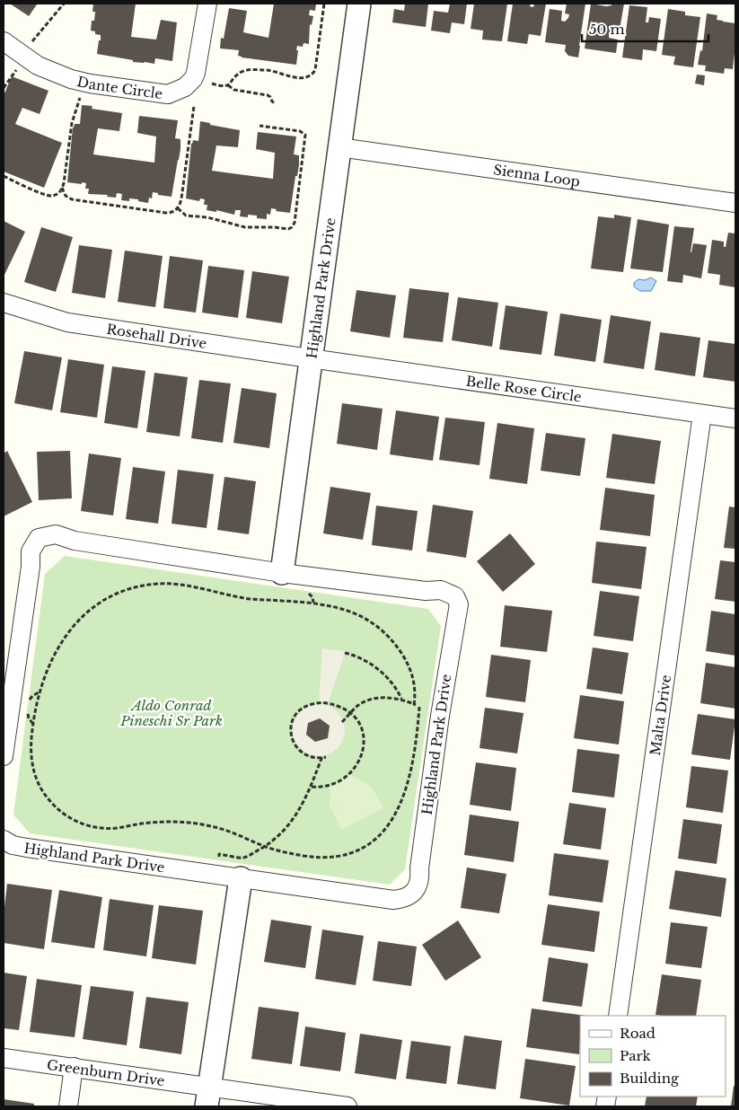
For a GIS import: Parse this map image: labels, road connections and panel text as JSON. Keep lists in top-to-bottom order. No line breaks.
{"streets":{"street":["Dante Circle","Sienna Loop","Highland Park Drive","Rosehall Drive","Belle Rose Circle","Malta Drive","Greenburn Drive"]},"crossings":[["Sienna Loop","Highland Park Drive"],["Highland Park Drive","Rosehall Drive"],["Highland Park Drive","Belle Rose Circle"],["Rosehall Drive","Belle Rose Circle"],["Belle Rose Circle","Malta Drive"]],"parks":["Aldo Conrad Pineschi Sr Park"],"legend":["Road","Park","Building"],"scale_bar":"50 m"}
